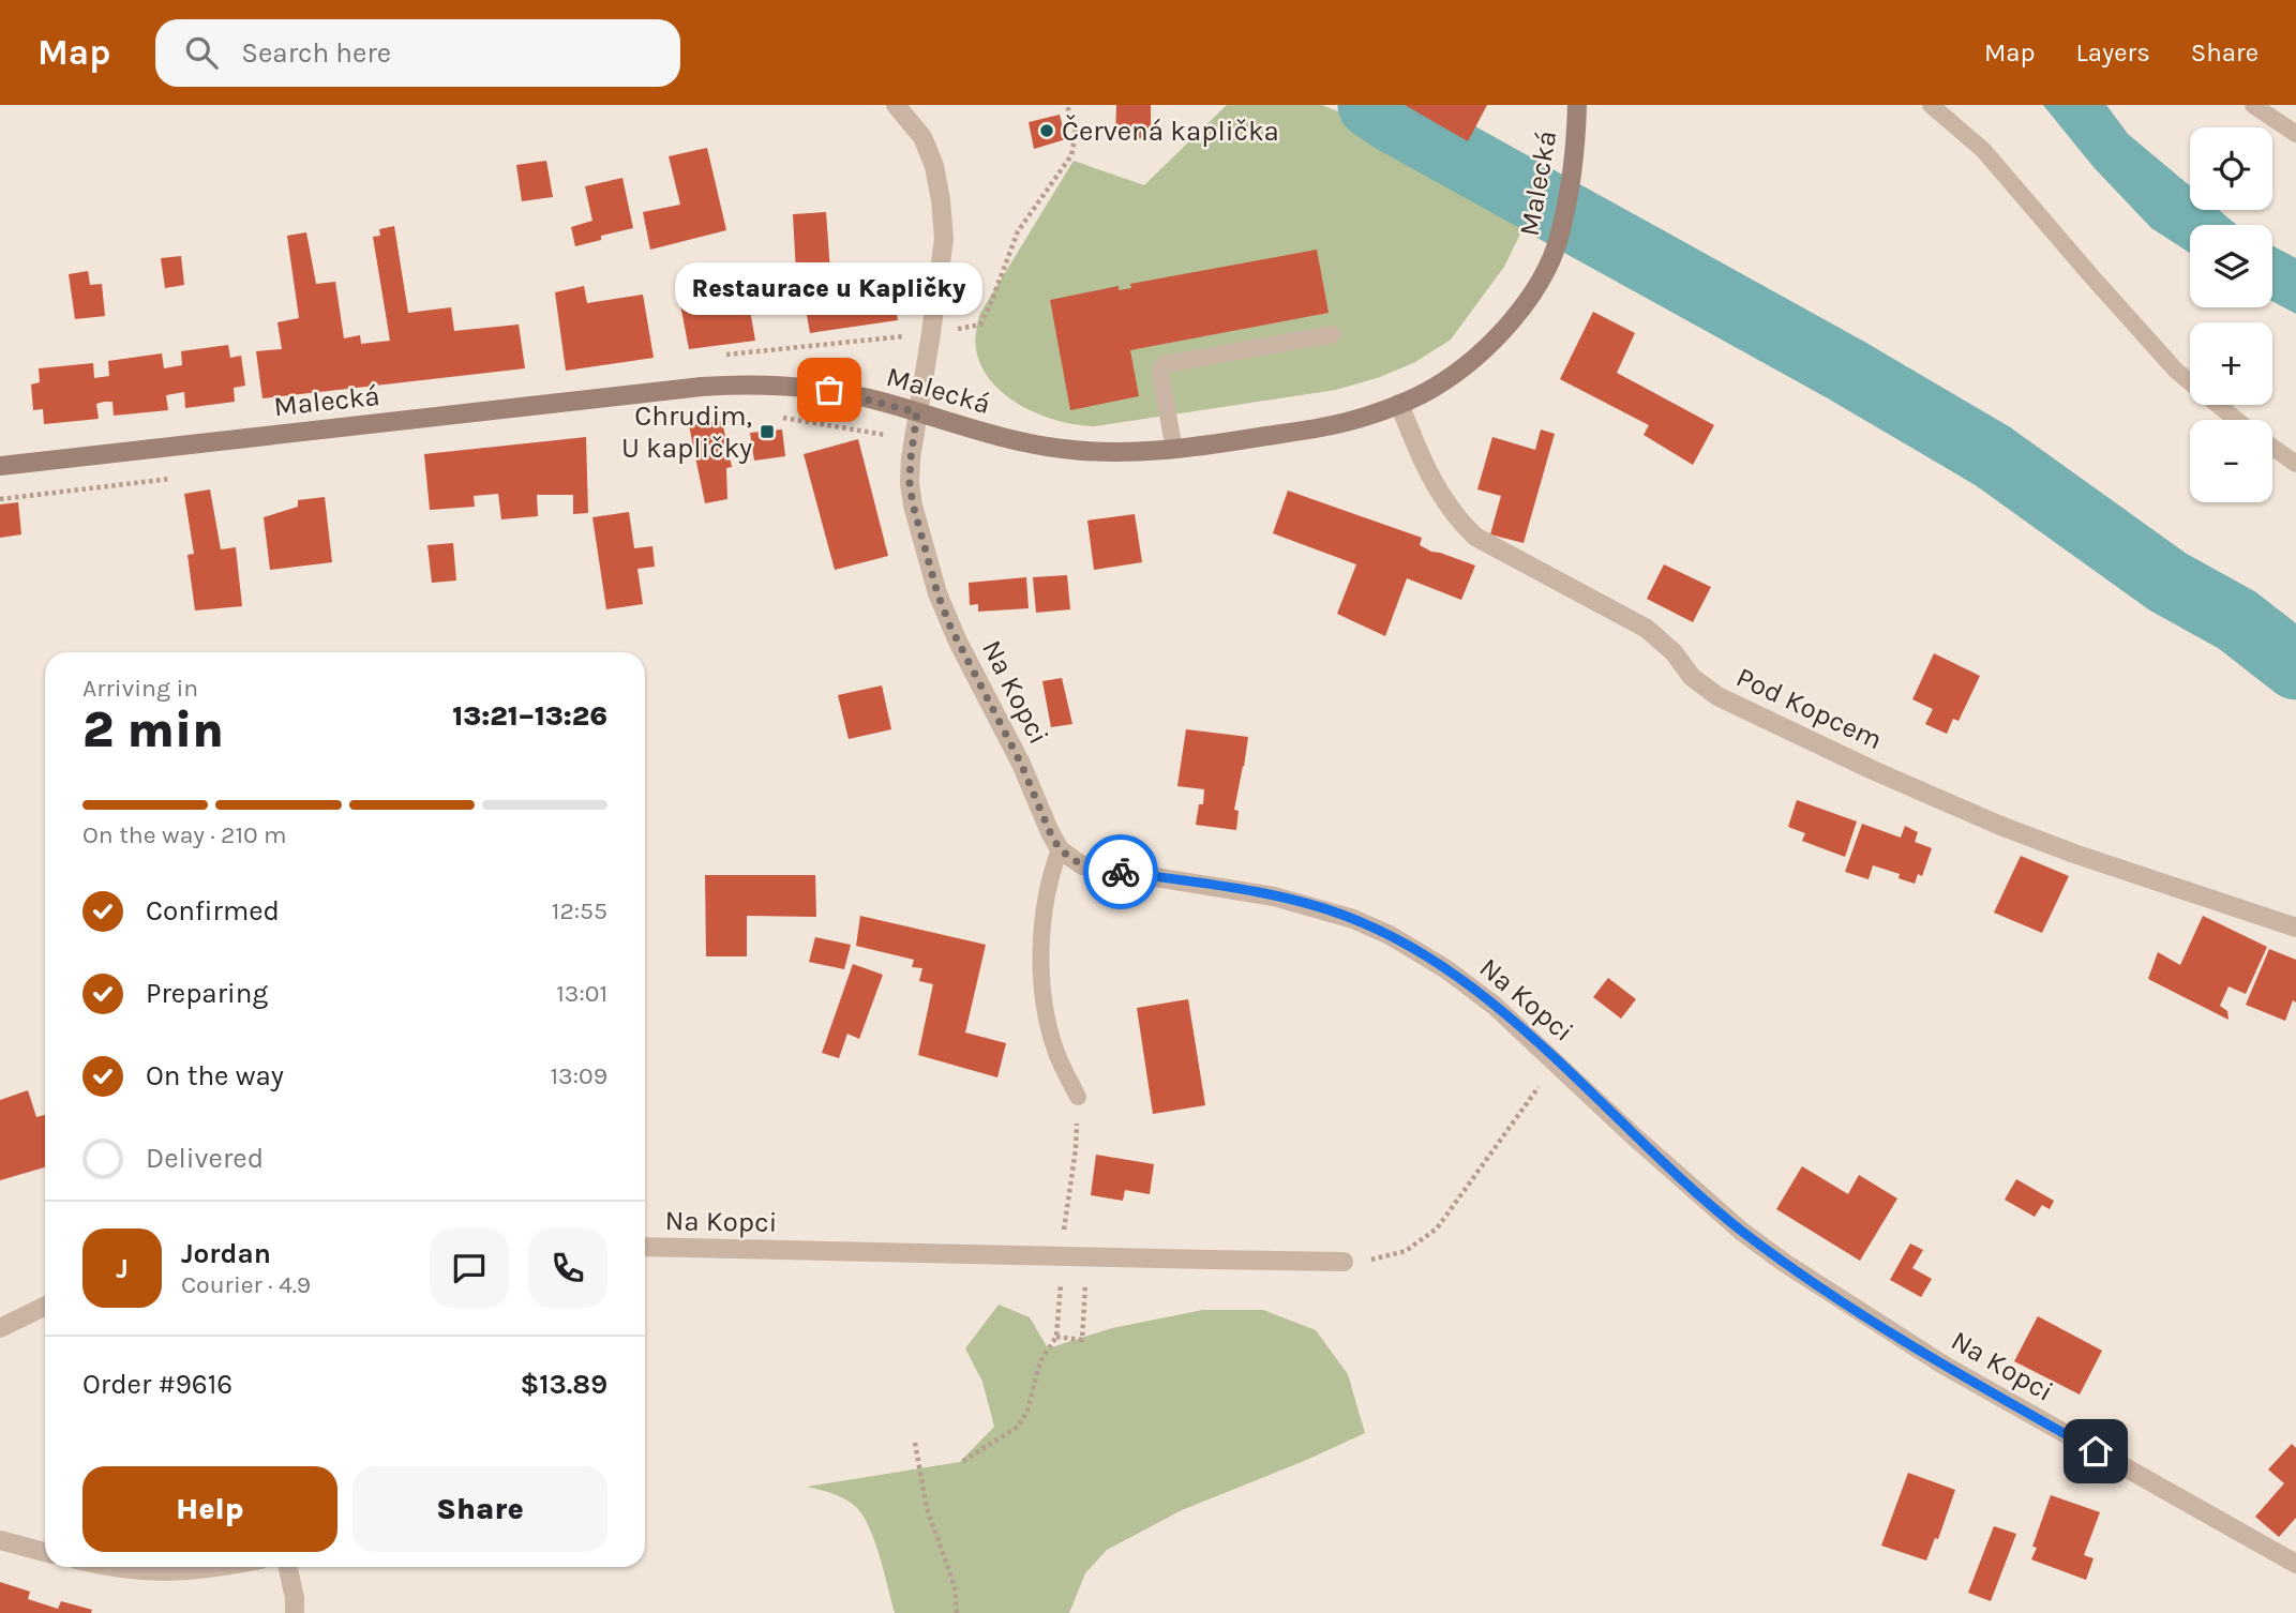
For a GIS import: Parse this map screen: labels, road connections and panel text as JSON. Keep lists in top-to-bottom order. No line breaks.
{"streets":{"street":["Malecká","Na Kopci","Pod Kopcem"]},"crossings":[["Malecká","Na Kopci"],["Malecká","Pod Kopcem"]],"places":{"other":["Červená kaplička","Restaurace u Kapličky"],"transit":["Chrudim, U kapličky"]},"page":{"header":"Map","search":"Search here","nav":["Map","Layers","Share"],"map_buttons":["+","−"],"bubble":"Restaurace u Kapličky","heading":["2 min","Arriving in","13:21–13:26"],"panel":["Jordan","Courier · 4.9","Order #9616","$13.89"],"bar":"On the way · 210 m","list":[["Confirmed","12:55"],["Preparing","13:01"],["On the way","13:09"],"Delivered"],"round":"J","buttons":["Help","Share"]}}
